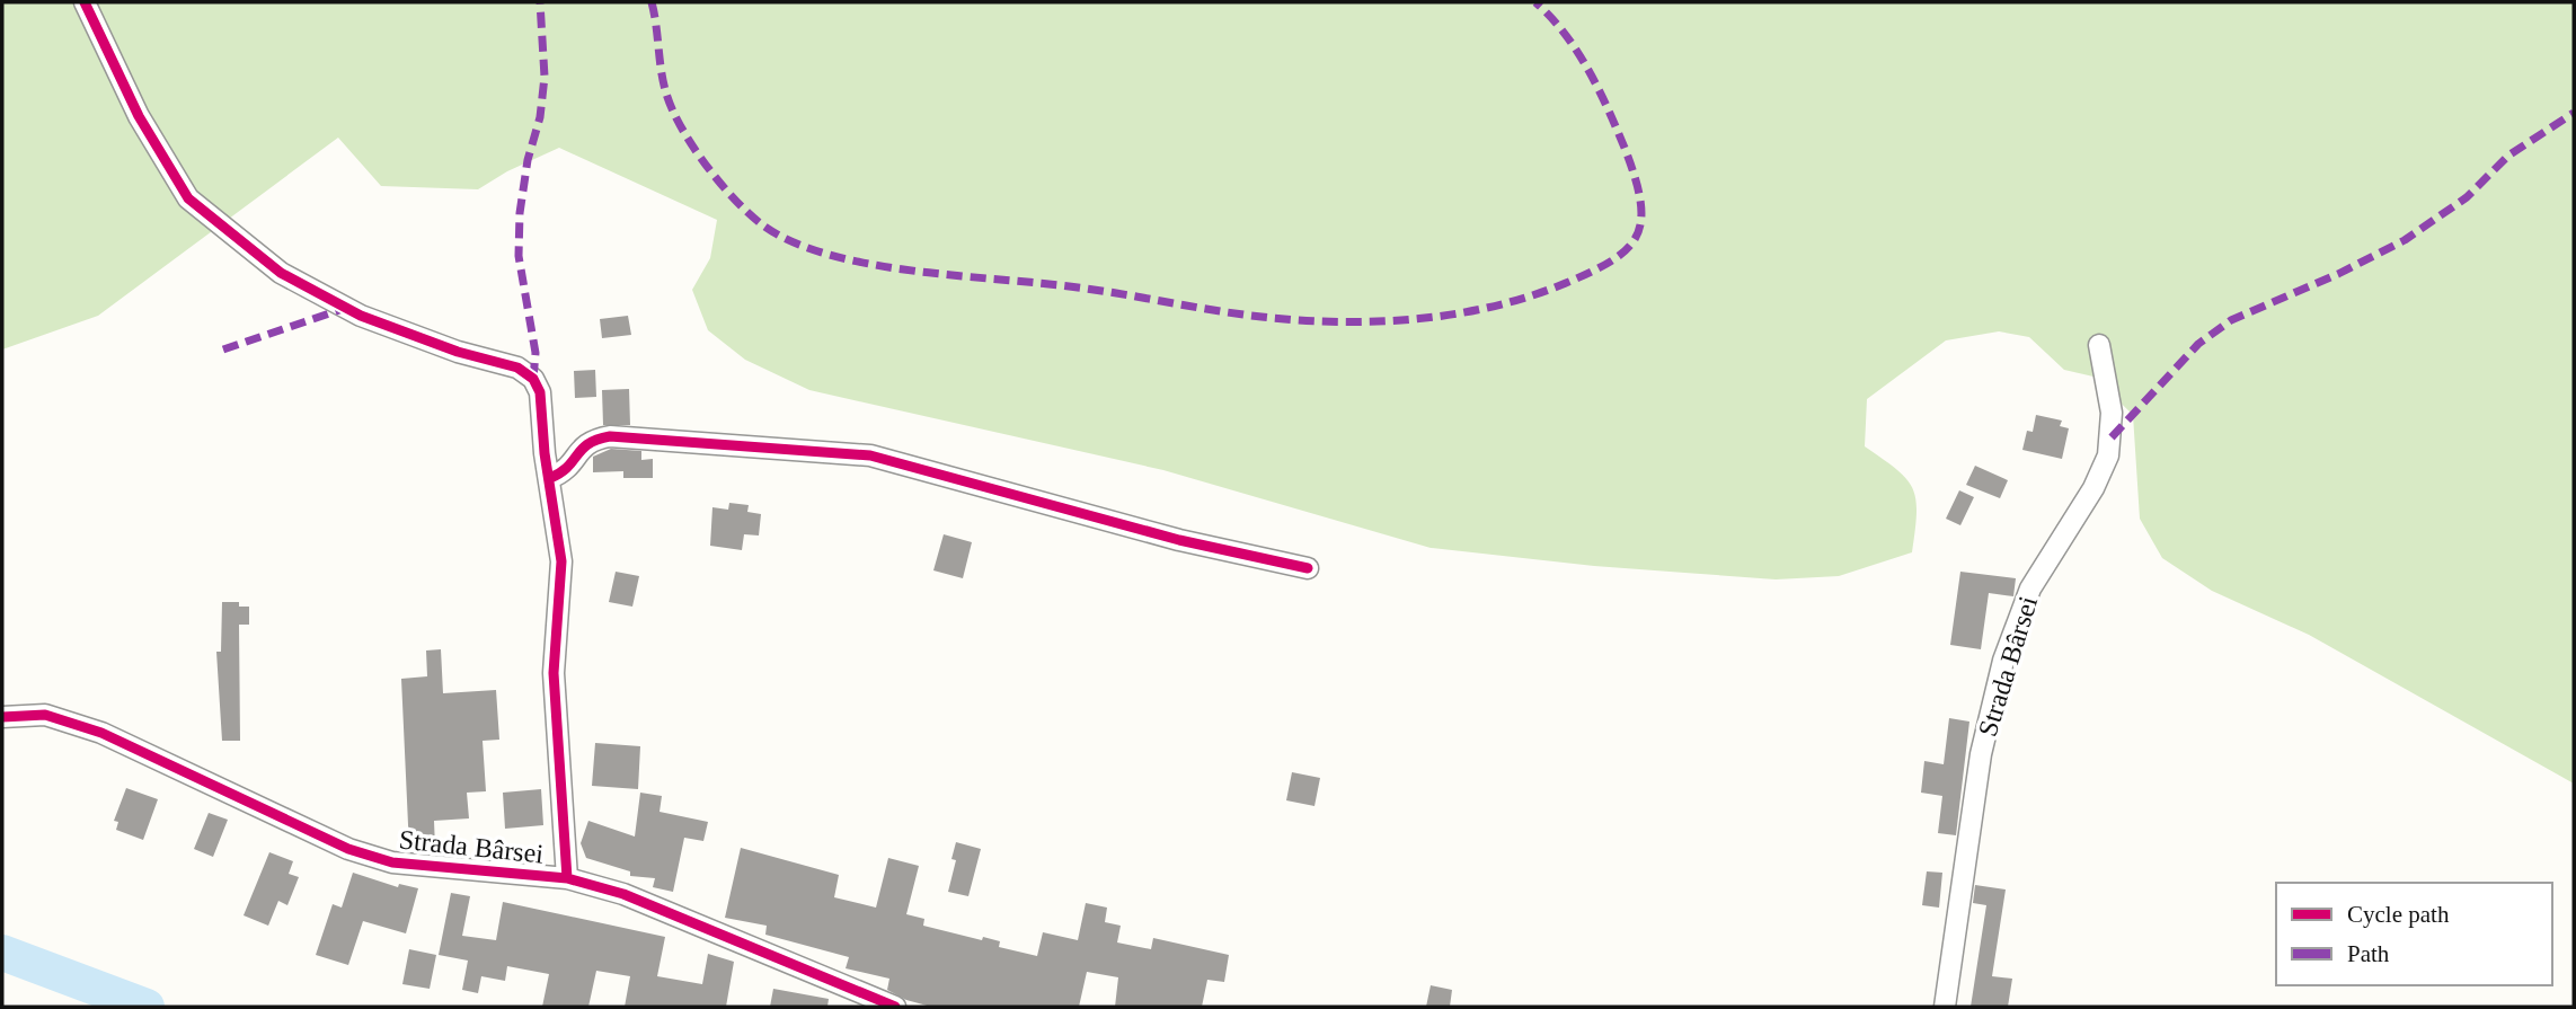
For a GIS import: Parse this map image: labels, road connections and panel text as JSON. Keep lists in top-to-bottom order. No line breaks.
{"streets":{"street":["Strada Bârsei"]},"legend":["Cycle path","Path"]}
